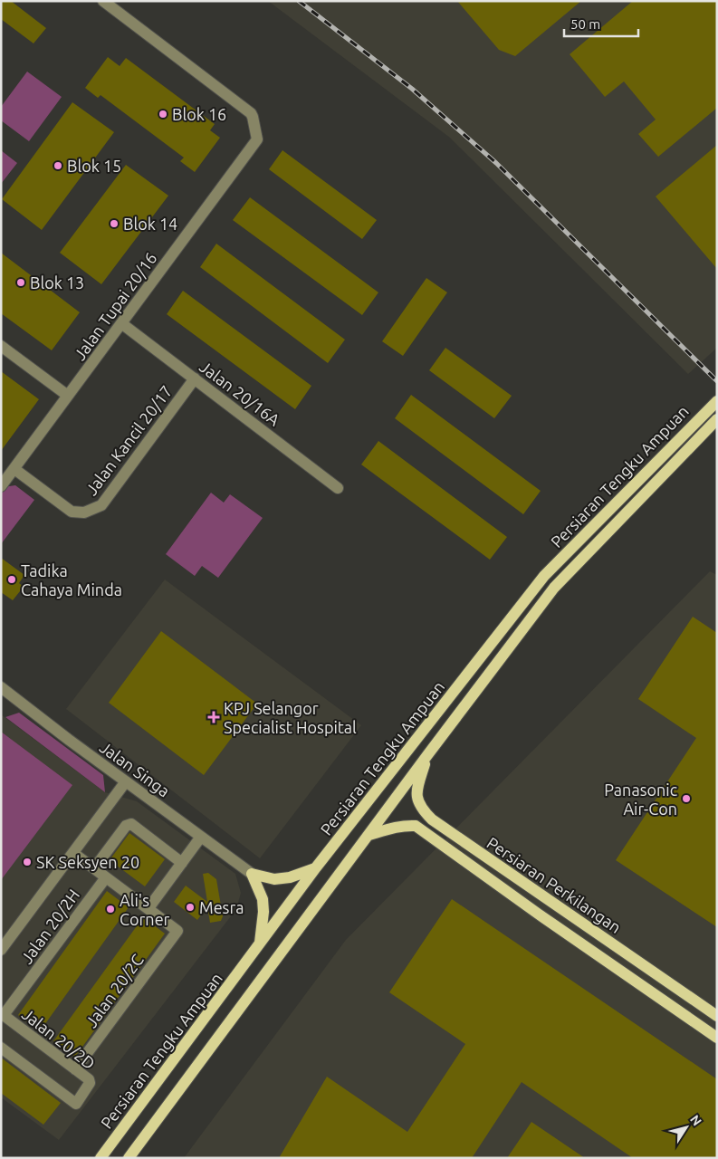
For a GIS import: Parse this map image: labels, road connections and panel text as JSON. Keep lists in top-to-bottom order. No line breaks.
{"streets":{"main road":["Persiaran Tengku Ampuan","Persiaran Perkilangan"],"street":["Jalan Tupai 20/16","Jalan 20/16A","Jalan Kancil 20/17","Jalan Singa","Jalan 20/2H","Jalan 20/2C","Jalan 20/2D"]},"crossings":[["Jalan Tupai 20/16","Jalan 20/16A"],["Jalan Tupai 20/16","Jalan Kancil 20/17"],["Jalan 20/16A","Jalan Kancil 20/17"],["Persiaran Tengku Ampuan","Persiaran Perkilangan"],["Jalan 20/2H","Jalan 20/2D"],["Jalan 20/2C","Jalan 20/2D"]],"places":{"other":["Blok 16","Blok 15","Blok 14","Blok 13","Tadika Cahaya Minda","Panasonic Air-Con","SK Seksyen 20","Mesra","Ali's Corner"],"health":["KPJ Selangor Specialist Hospital"]},"scale_bar":"50 m","north":"top right"}
